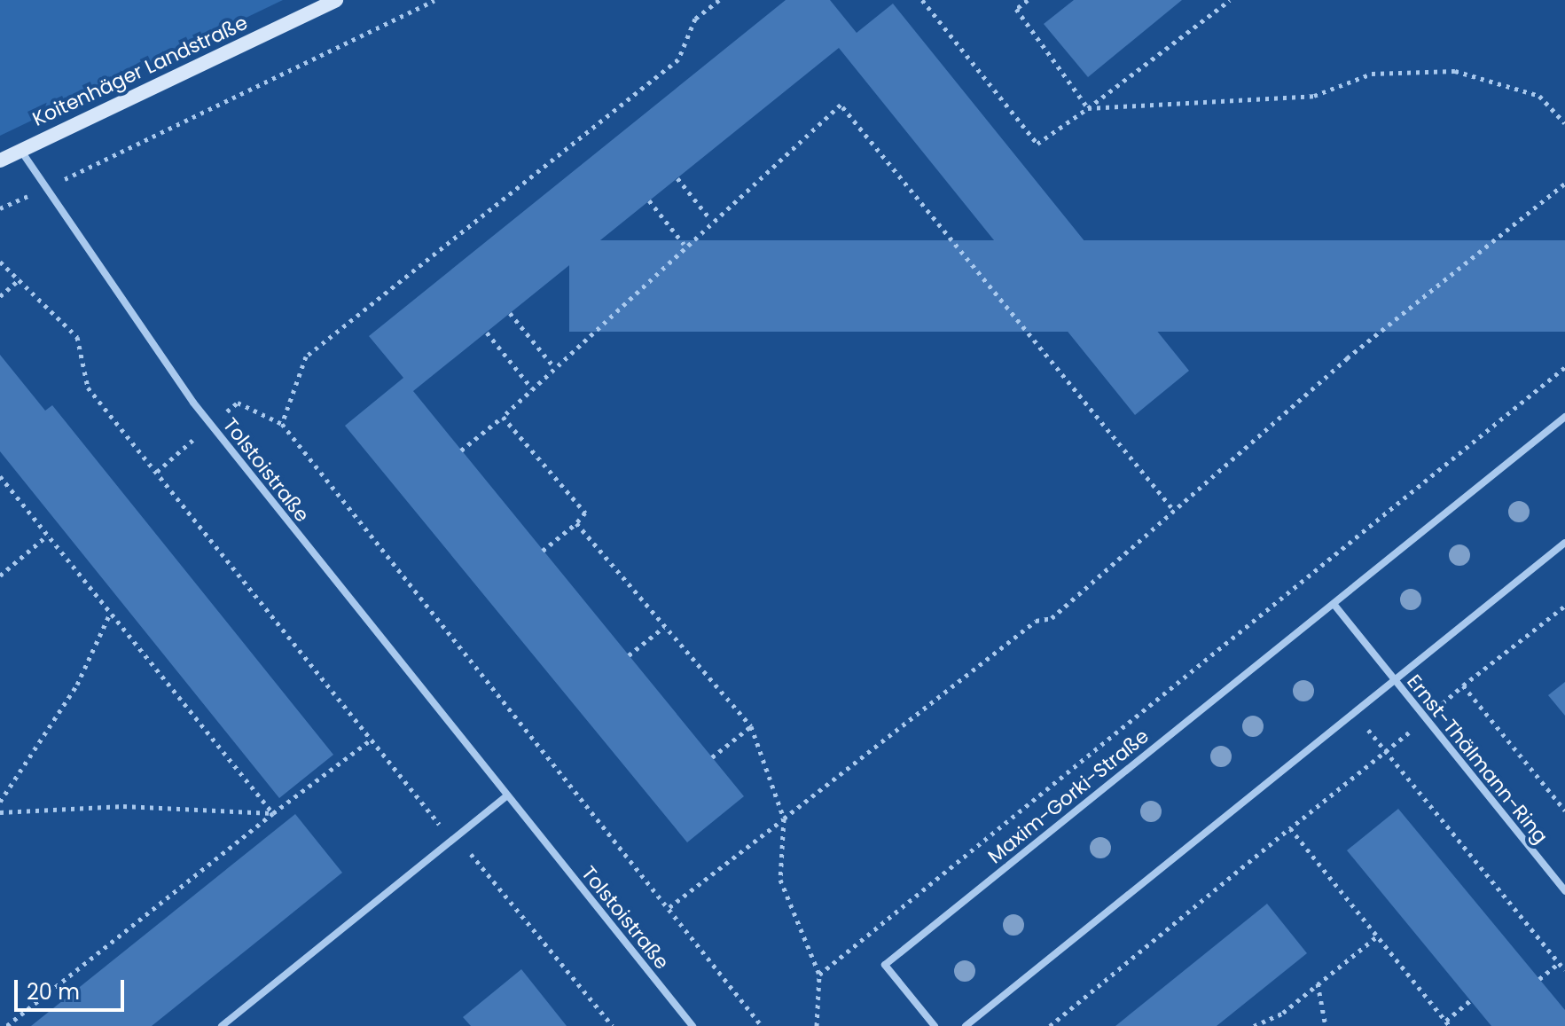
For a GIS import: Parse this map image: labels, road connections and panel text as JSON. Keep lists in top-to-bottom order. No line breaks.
{"streets":{"main road":["Koitenhäger Landstraße"],"street":["Tolstoistraße","Ernst-Thälmann-Ring","Maxim-Gorki-Straße"]},"crossings":[["Koitenhäger Landstraße","Tolstoistraße"]],"scale_bar":"20 m"}
